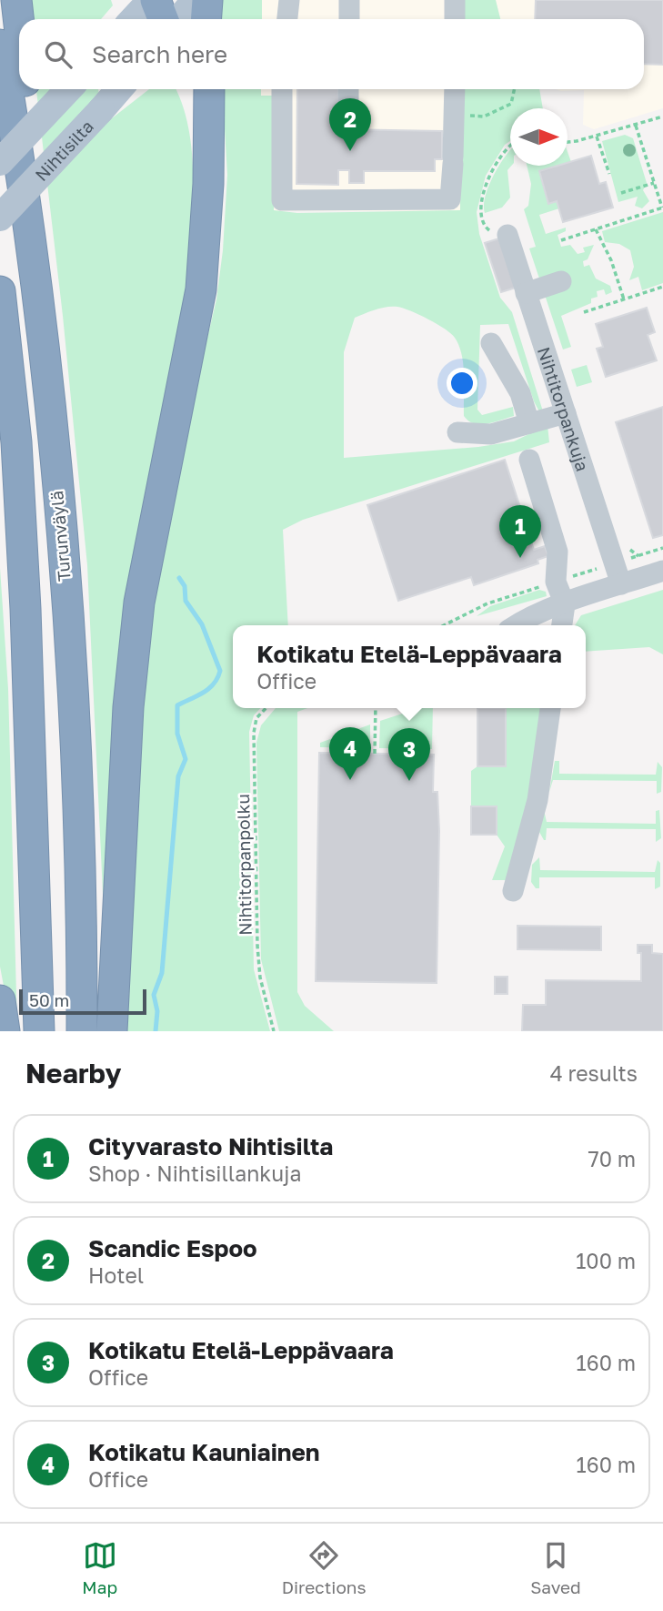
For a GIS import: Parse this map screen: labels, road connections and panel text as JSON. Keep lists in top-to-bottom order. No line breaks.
{"streets":{"highway":["Turunväylä"],"main road":["Nihtisilta"],"street":["Nihtitorpankuja"],"path":["Nihtitorpanpolku"]},"scale_bar":"50 m","north":"right","page":{"search":"Search here","pins":["2","1","4","3"],"popup":["Kotikatu Etelä-Leppävaara","Office"],"scale":"50 m","heading":["Nearby","4 results"],"list":[{"mark":"1","name":"Cityvarasto Nihtisilta","note":"Shop · Nihtisillankuja","value":"70 m"},{"mark":"2","name":"Scandic Espoo","note":"Hotel","value":"100 m"},{"mark":"3","name":"Kotikatu Etelä-Leppävaara","note":"Office","value":"160 m"},{"mark":"4","name":"Kotikatu Kauniainen","note":"Office","value":"160 m"}],"nav":["Map","Directions","Saved"]}}
